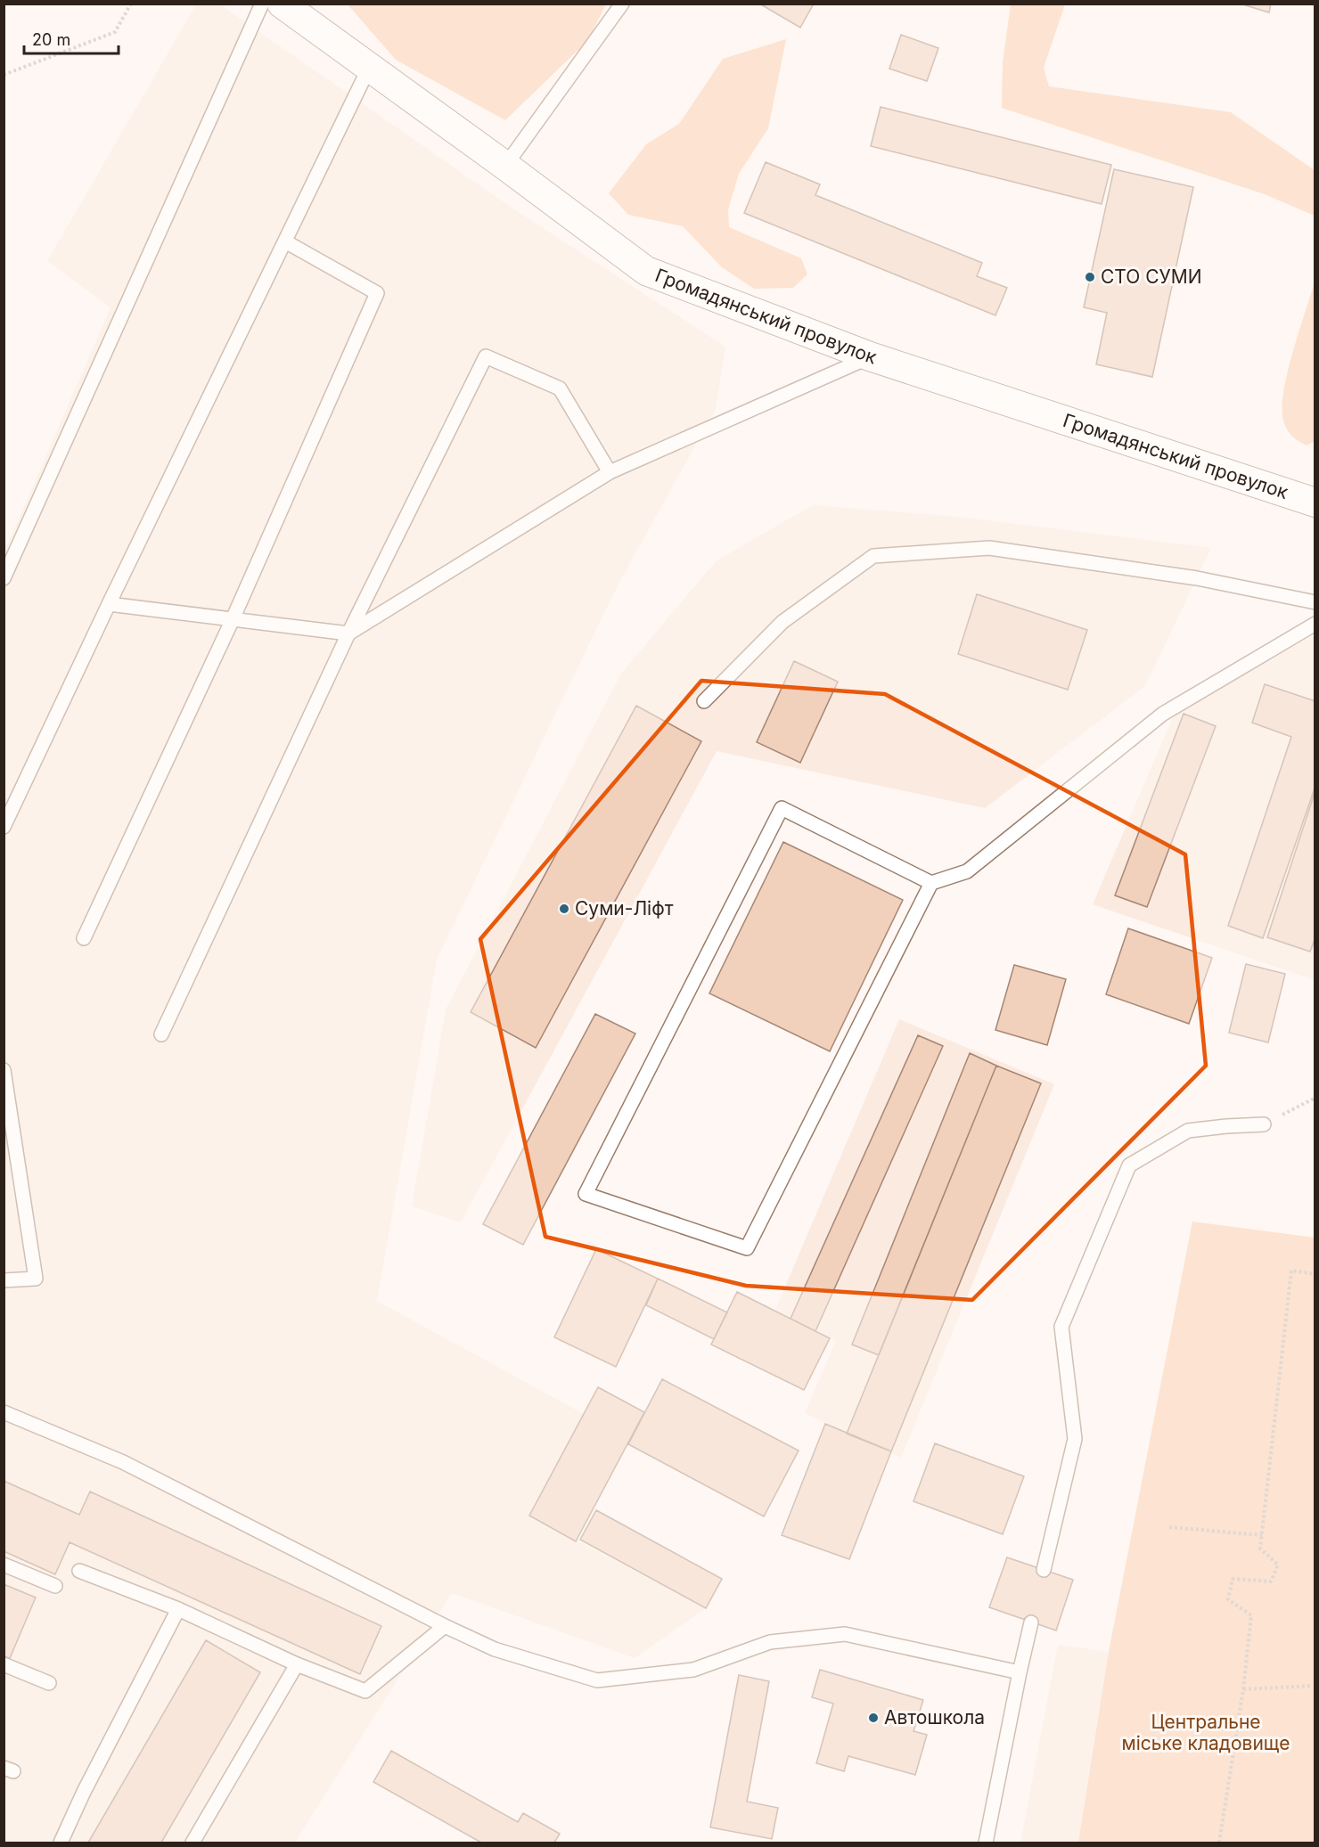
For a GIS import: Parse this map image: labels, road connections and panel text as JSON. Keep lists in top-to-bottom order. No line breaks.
{"streets":{"street":["Громадянський провулок"]},"parks":["Центральне міське кладовище"],"places":["СТО СУМИ","Суми-Ліфт","Автошкола"],"scale_bar":"20 m"}
